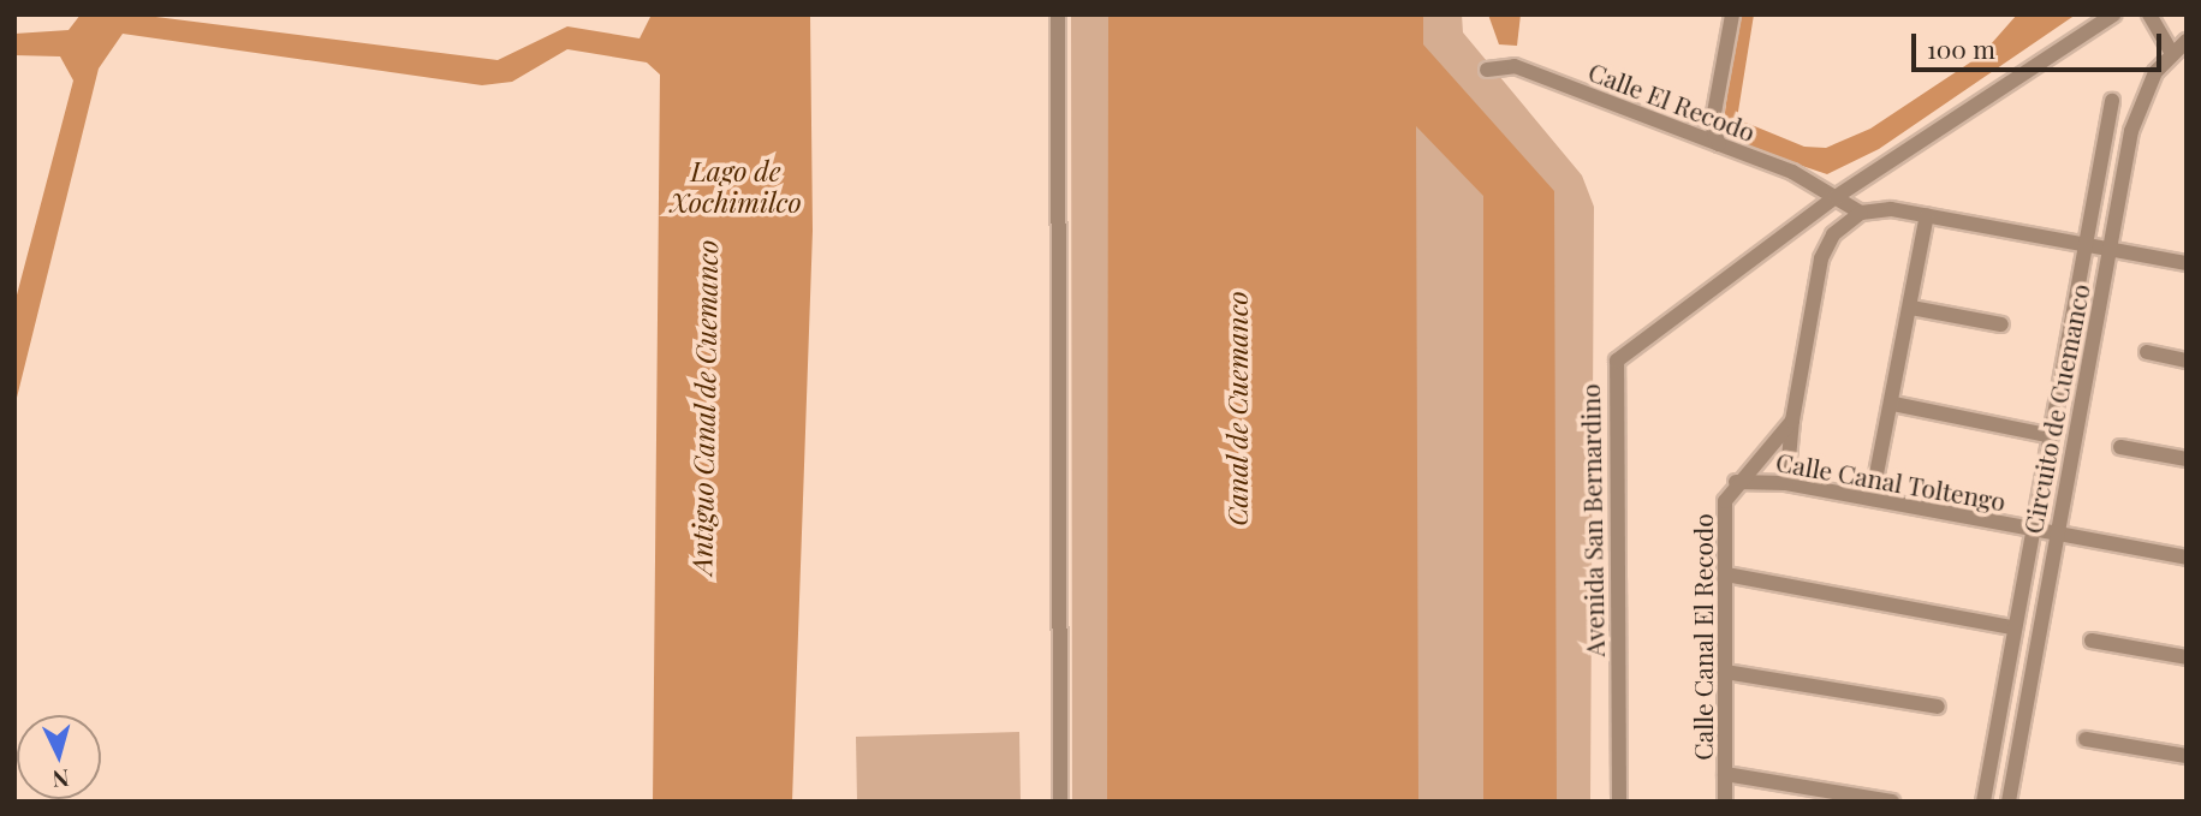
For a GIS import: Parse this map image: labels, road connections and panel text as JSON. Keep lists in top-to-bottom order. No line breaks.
{"streets":{"street":["Calle El Recodo","Circuito de Cuemanco","Calle Canal Toltengo","Avenida San Bernardino","Calle Canal El Recodo"]},"crossings":[["Calle El Recodo","Avenida San Bernardino"],["Circuito de Cuemanco","Calle Canal Toltengo"],["Calle Canal Toltengo","Calle Canal El Recodo"]],"water":["Lago de Xochimilco","Antiguo Canal de Cuemanco","Canal de Cuemanco"],"scale_bar":"100 m","north":"bottom"}
